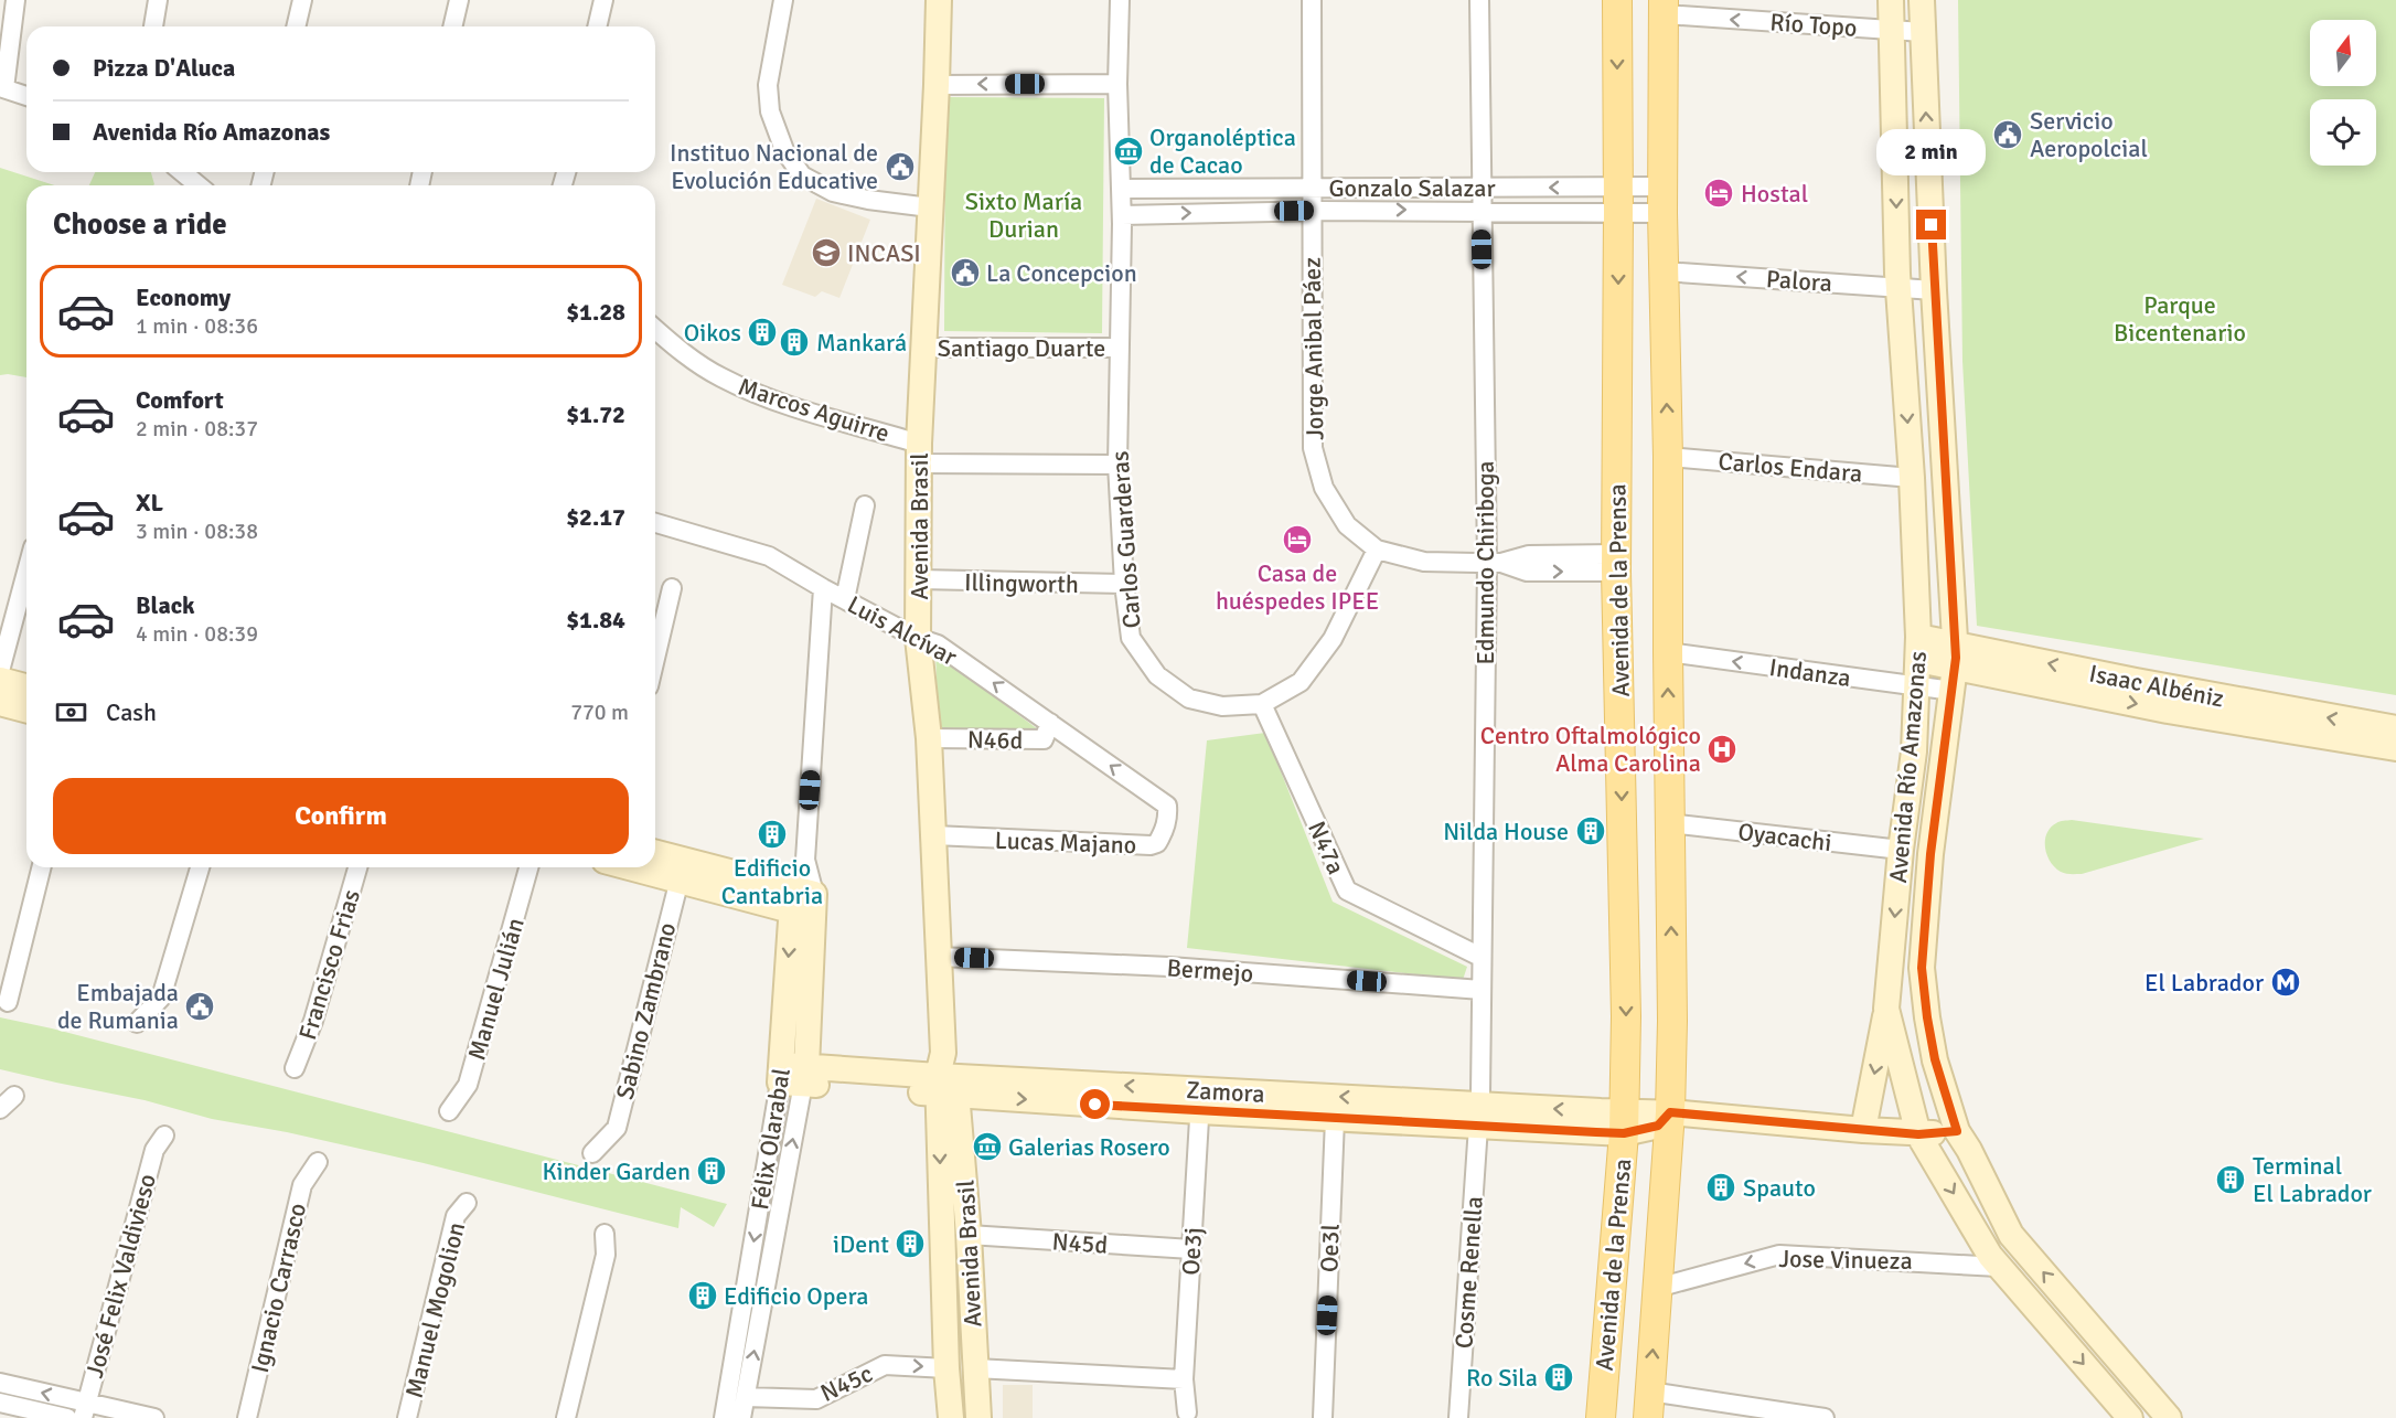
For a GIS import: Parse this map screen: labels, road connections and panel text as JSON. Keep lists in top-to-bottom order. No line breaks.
{"streets":{"main road":["Avenida de la Prensa"],"street":["Río Topo","Gonzalo Salazar","Palora","Santiago Duarte","Jorge Anibal Páez","Marcos Aguirre","Carlos Endara","Avenida Brasil","Carlos Guarderas","Edmundo Chiriboga","Illingworth","Luis Alcívar","Indanza","Isaac Albéniz","N46d","Avenida Río Amazonas","Oyacachi","Lucas Majano","N47a","Francisco Frias","Bermejo","Manuel Julián","Sabino Zambrano","Zamora","Félix Olarabal","N45d","Oe3l","Oe3j","Jose Vinueza","Cosme Renella","José Felix Valdivieso","Ignacio Carrasco","Manuel Mogolion","N45c"]},"crossings":[["Río Topo","Avenida de la Prensa"],["Río Topo","Avenida Río Amazonas"],["Gonzalo Salazar","Jorge Anibal Páez"],["Gonzalo Salazar","Carlos Guarderas"],["Gonzalo Salazar","Edmundo Chiriboga"],["Gonzalo Salazar","Avenida de la Prensa"],["Palora","Avenida de la Prensa"],["Palora","Avenida Río Amazonas"],["Santiago Duarte","Avenida Brasil"],["Santiago Duarte","Carlos Guarderas"],["Jorge Anibal Páez","Carlos Guarderas"],["Jorge Anibal Páez","Edmundo Chiriboga"],["Jorge Anibal Páez","Avenida de la Prensa"],["Marcos Aguirre","Avenida Brasil"],["Marcos Aguirre","Carlos Guarderas"],["Carlos Endara","Avenida de la Prensa"],["Carlos Endara","Avenida Río Amazonas"],["Avenida Brasil","Illingworth"],["Avenida Brasil","Luis Alcívar"],["Avenida Brasil","N46d"],["Avenida Brasil","Lucas Majano"],["Avenida Brasil","Bermejo"],["Avenida Brasil","Zamora"],["Avenida Brasil","N45d"],["Avenida Brasil","N45c"],["Carlos Guarderas","Illingworth"],["Carlos Guarderas","N47a"],["Edmundo Chiriboga","N47a"],["Edmundo Chiriboga","Bermejo"],["Edmundo Chiriboga","Zamora"],["Edmundo Chiriboga","Cosme Renella"],["Avenida de la Prensa","Indanza"],["Avenida de la Prensa","Oyacachi"],["Avenida de la Prensa","Zamora"],["Avenida de la Prensa","Jose Vinueza"],["Luis Alcívar","N46d"],["Luis Alcívar","Lucas Majano"],["Luis Alcívar","Félix Olarabal"],["Indanza","Isaac Albéniz"],["Indanza","Avenida Río Amazonas"],["Isaac Albéniz","Avenida Río Amazonas"],["Avenida Río Amazonas","Oyacachi"],["Avenida Río Amazonas","Zamora"],["Avenida Río Amazonas","Jose Vinueza"],["Zamora","Félix Olarabal"],["Zamora","Oe3l"],["Zamora","Oe3j"],["Zamora","Cosme Renella"],["Félix Olarabal","N45c"],["N45d","Oe3j"]],"one_way":["Río Topo","Palora","Luis Alcívar","Indanza","N45c"],"parks":["Sixto María Durian","Parque Bicentenario"],"places":{"public building":["Servicio Aeropolcial","Instituo Nacional de Evolución Educative","La Concepcion","Embajada de Rumania"],"museum":["Organoléptica de Cacao","Galerias Rosero"],"hotel":["Hostal","Casa de huéspedes IPEE"],"school or university":["INCASI"],"building":["Oikos","Mankará","Nilda House","Edificio Cantabria","Kinder Garden","Terminal El Labrador","Spauto","iDent","Edificio Opera","Ro Sila"],"hospital":["Centro Oftalmológico Alma Carolina"],"metro station":["El Labrador"]},"north":"top","page":{"banner":["Pizza D'Aluca","Avenida Río Amazonas"],"bubble":"2 min","heading":"Choose a ride","list":[{"name":"Economy","note":"1 min · 08:36","value":"$1.28"},{"name":"Comfort","note":"2 min · 08:37","value":"$1.72"},{"name":"XL","note":"3 min · 08:38","value":"$2.17"},{"name":"Black","note":"4 min · 08:39","value":"$1.84"}],"pay":["Cash","770 m"],"buttons":"Confirm"}}
